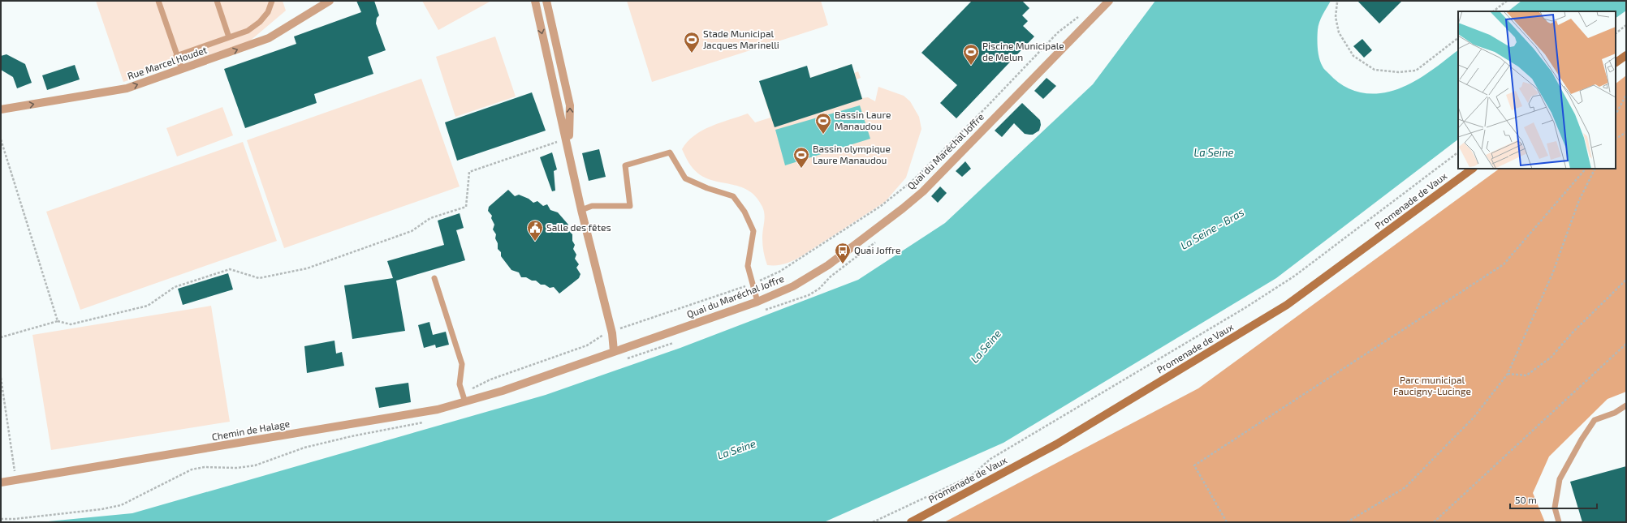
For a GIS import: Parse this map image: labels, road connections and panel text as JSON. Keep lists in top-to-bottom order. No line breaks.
{"streets":{"main road":["Promenade de Vaux"],"street":["Rue Marcel Houdet","Quai du Maréchal Joffre","Chemin de Halage"]},"crossings":[["Quai du Maréchal Joffre","Chemin de Halage"]],"one_way":["Rue Marcel Houdet"],"water":["La Seine","La Seine - Bras"],"parks":["Parc municipal Faucigny-Lucinge"],"places":{"sports":["Stade Municipal Jacques Marinelli","Piscine Municipale de Melun","Bassin Laure Manaudou","Bassin olympique Laure Manaudou"],"public building":["Salle des fêtes"],"bus stop":["Quai Joffre"]},"scale_bar":"50 m"}
